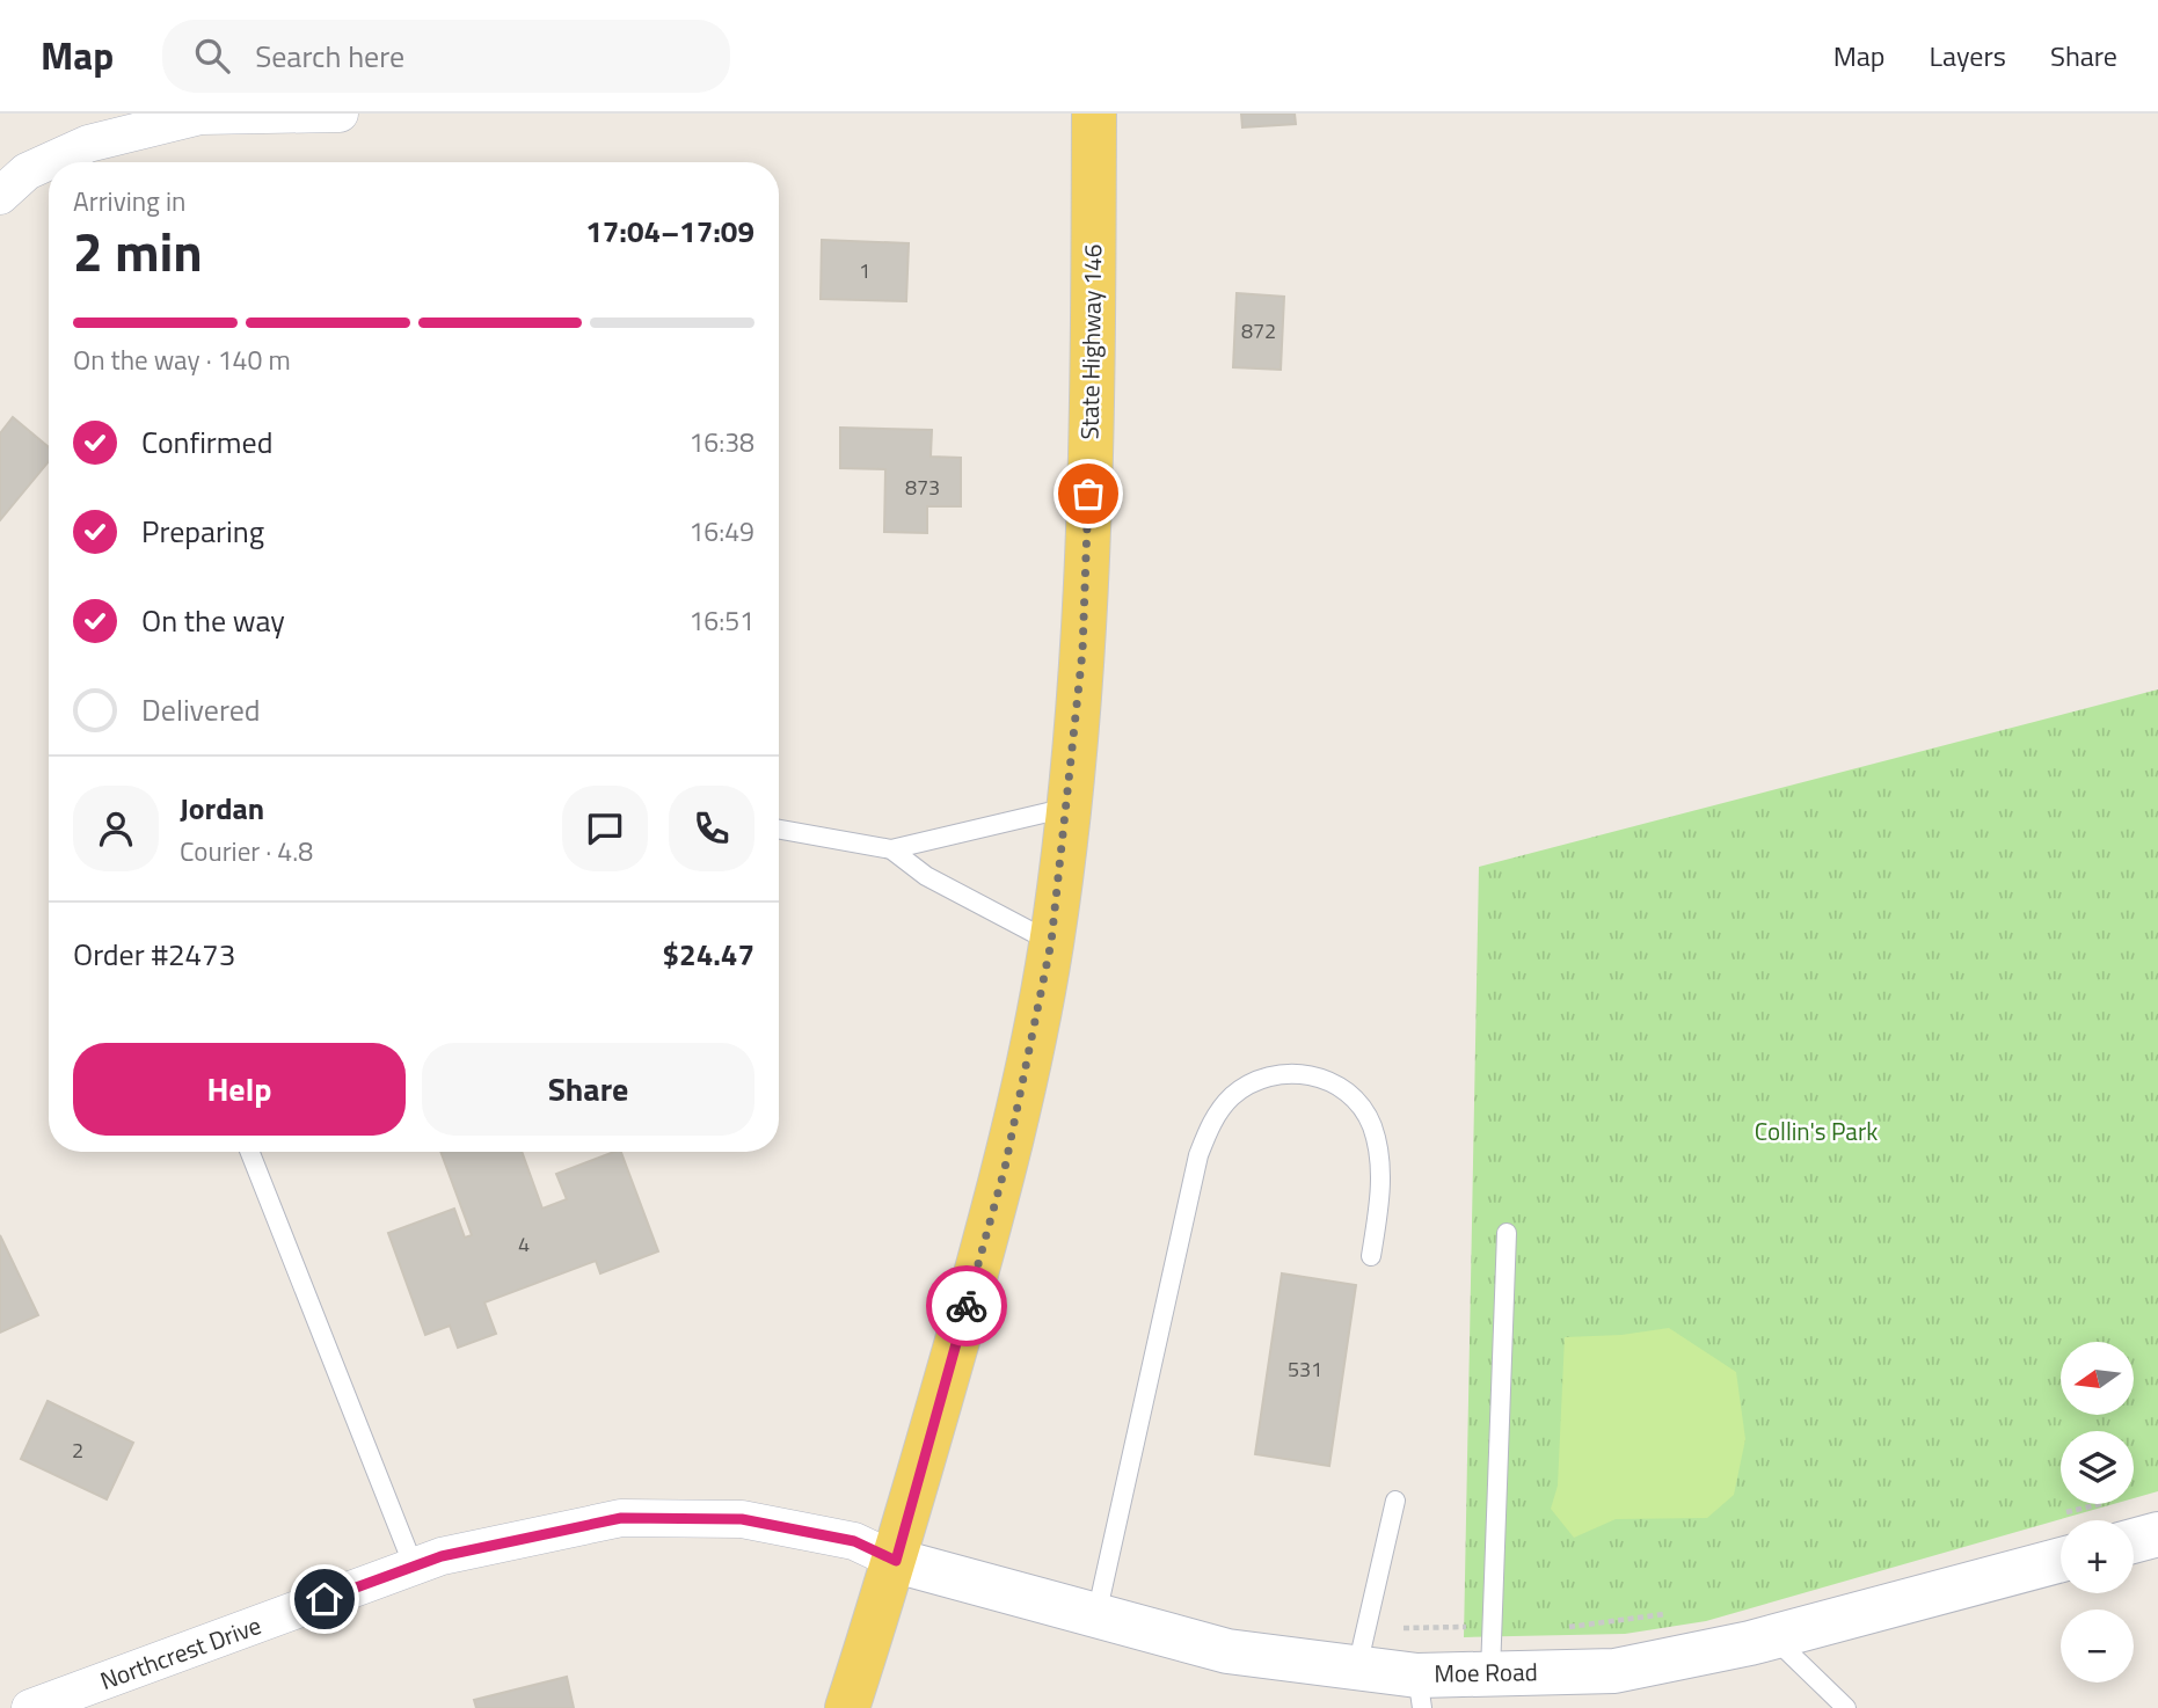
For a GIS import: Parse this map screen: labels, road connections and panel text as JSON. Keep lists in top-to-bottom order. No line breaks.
{"streets":{"main road":["State Highway 146"],"street":["Northcrest Drive","Moe Road"]},"crossings":[["State Highway 146","Northcrest Drive"],["State Highway 146","Moe Road"],["Northcrest Drive","Moe Road"]],"parks":["Collin's Park"],"house_numbers":["1","872","873","4","531","2"],"north":"left","page":{"header":"Map","search":"Search here","nav":["Map","Layers","Share"],"heading":["2 min","Arriving in","17:04–17:09"],"panel":["Jordan","Courier · 4.8","Order #2473","$24.47"],"bar":"On the way · 140 m","list":[["Confirmed","16:38"],["Preparing","16:49"],["On the way","16:51"],"Delivered"],"buttons":["Help","Share"],"map_buttons":["+","−"]}}
